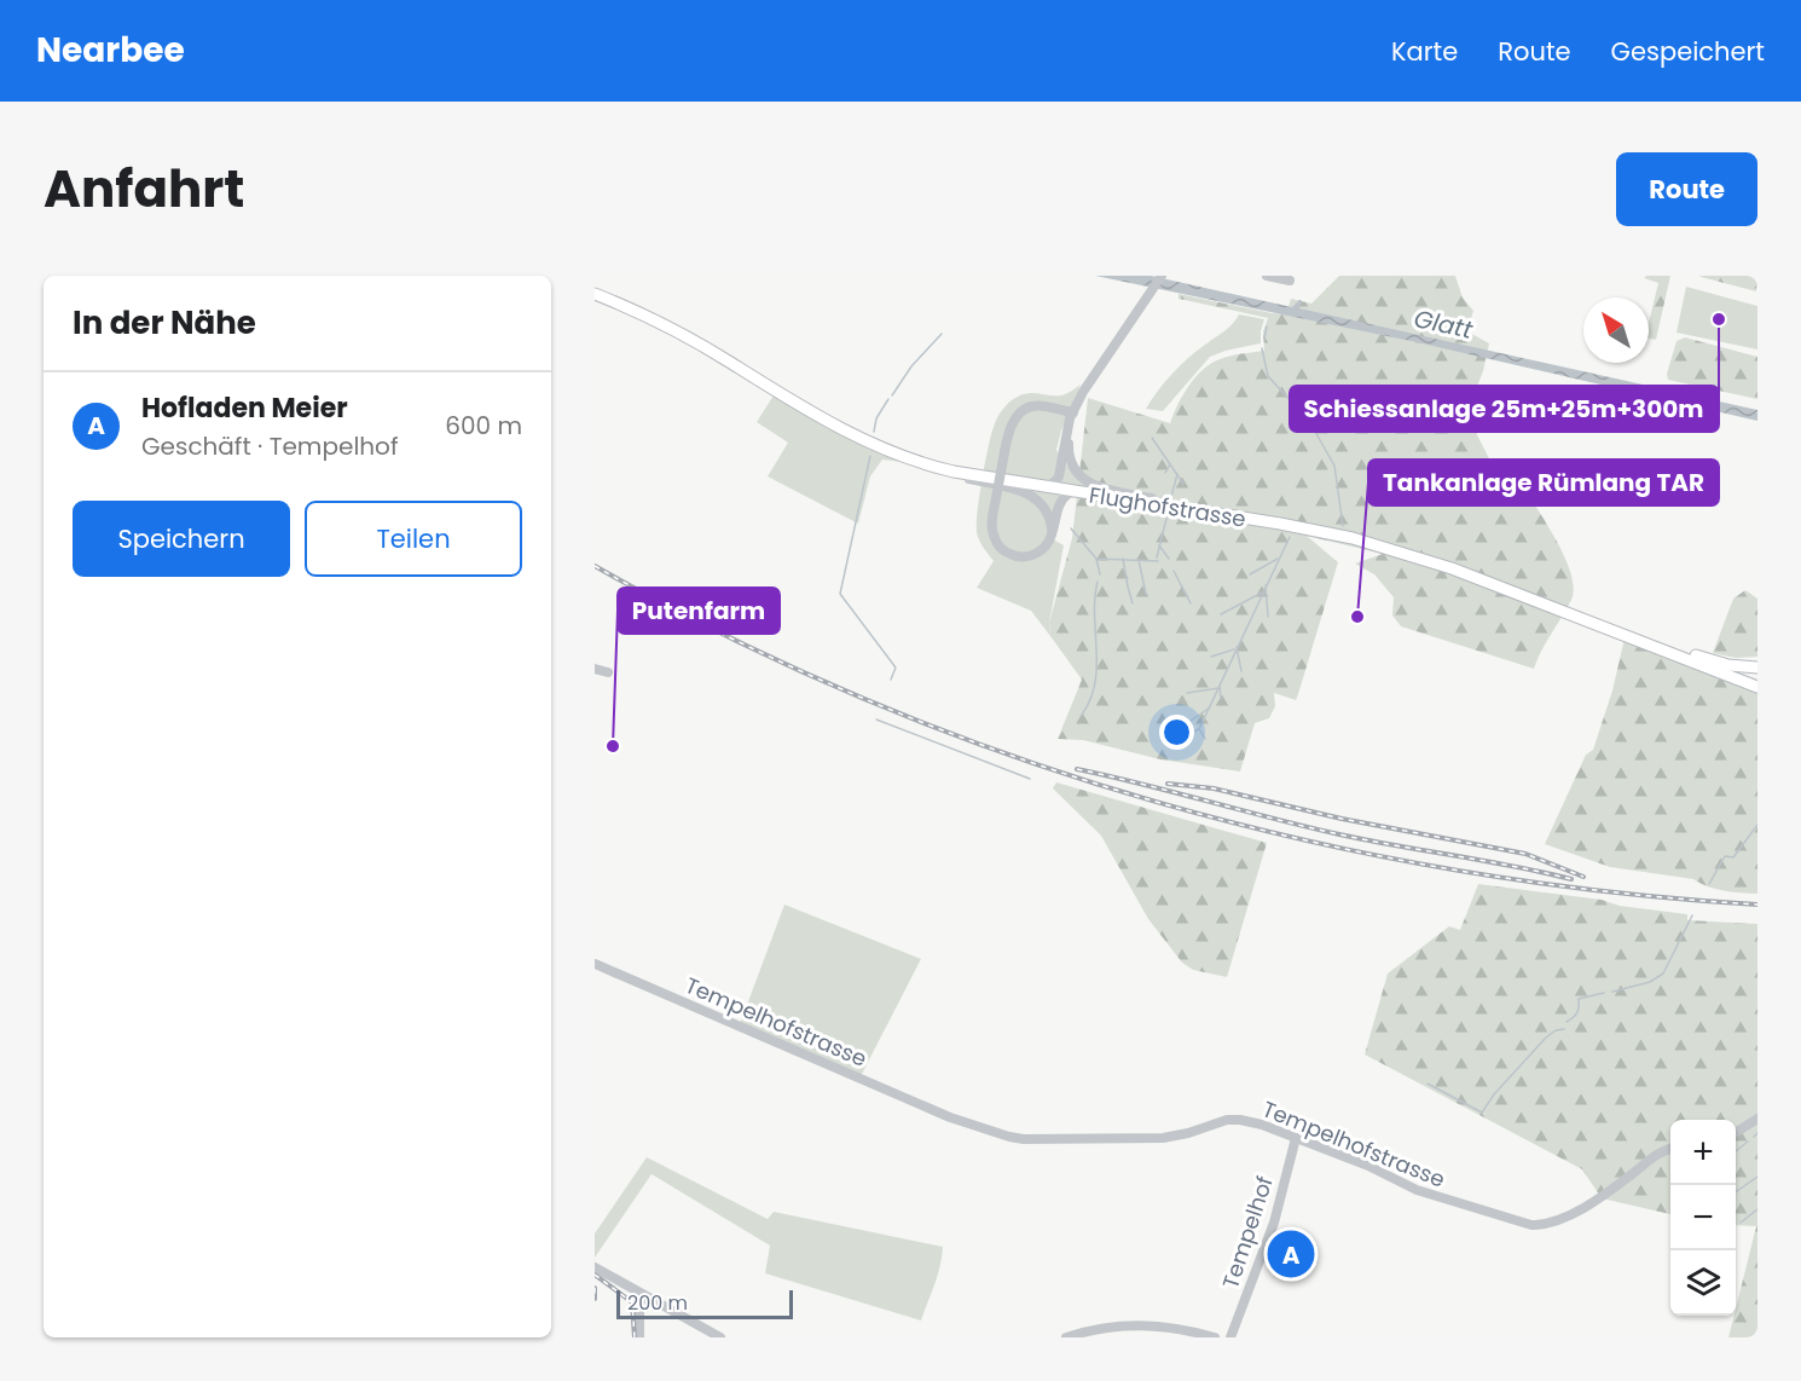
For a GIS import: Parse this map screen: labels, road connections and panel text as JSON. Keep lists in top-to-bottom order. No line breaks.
{"streets":{"main road":["Flughofstrasse"],"street":["Tempelhofstrasse","Tempelhof"]},"crossings":[["Tempelhofstrasse","Tempelhof"]],"water":["Glatt"],"places":["Schiessanlage 25m+25m+300m","Tankanlage Rümlang TAR","Putenfarm"],"scale_bar":"200 m","north":"top left","page":{"header":"Nearbee","nav":["Karte","Route","Gespeichert"],"title":"Anfahrt","buttons":["Route",["Speichern","Teilen"]],"heading":"In der Nähe","list":[{"mark":"A","name":"Hofladen Meier","note":"Geschäft · Tempelhof","value":"600 m"}],"map_buttons":["+","−"],"pins":"A","scale":"200 m"}}
